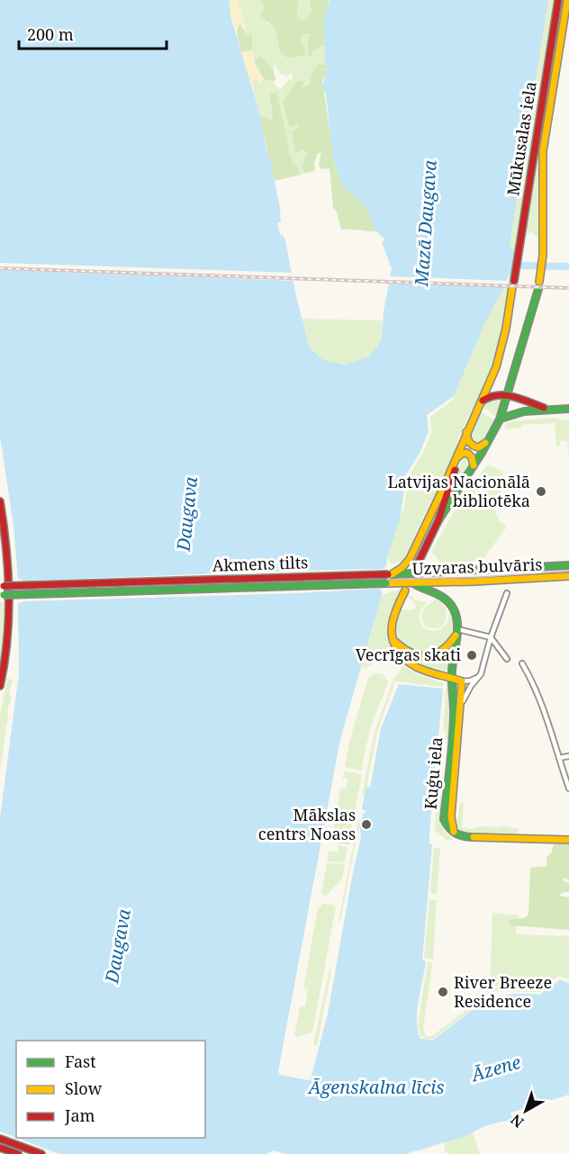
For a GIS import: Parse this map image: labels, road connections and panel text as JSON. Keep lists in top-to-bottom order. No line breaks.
{"streets":{"main road":["Mūkusalas iela","Akmens tilts","Uzvaras bulvāris","Kuģu iela"]},"crossings":[["Akmens tilts","Uzvaras bulvāris"]],"water":["Mazā Daugava","Daugava","Āzene","Āgenskalna līcis"],"places":["Latvijas Nacionālā bibliotēka","Vecrīgas skati","Mākslas centrs Noass","River Breeze Residence"],"legend":["Fast","Slow","Jam"],"scale_bar":"200 m","north":"bottom left"}
